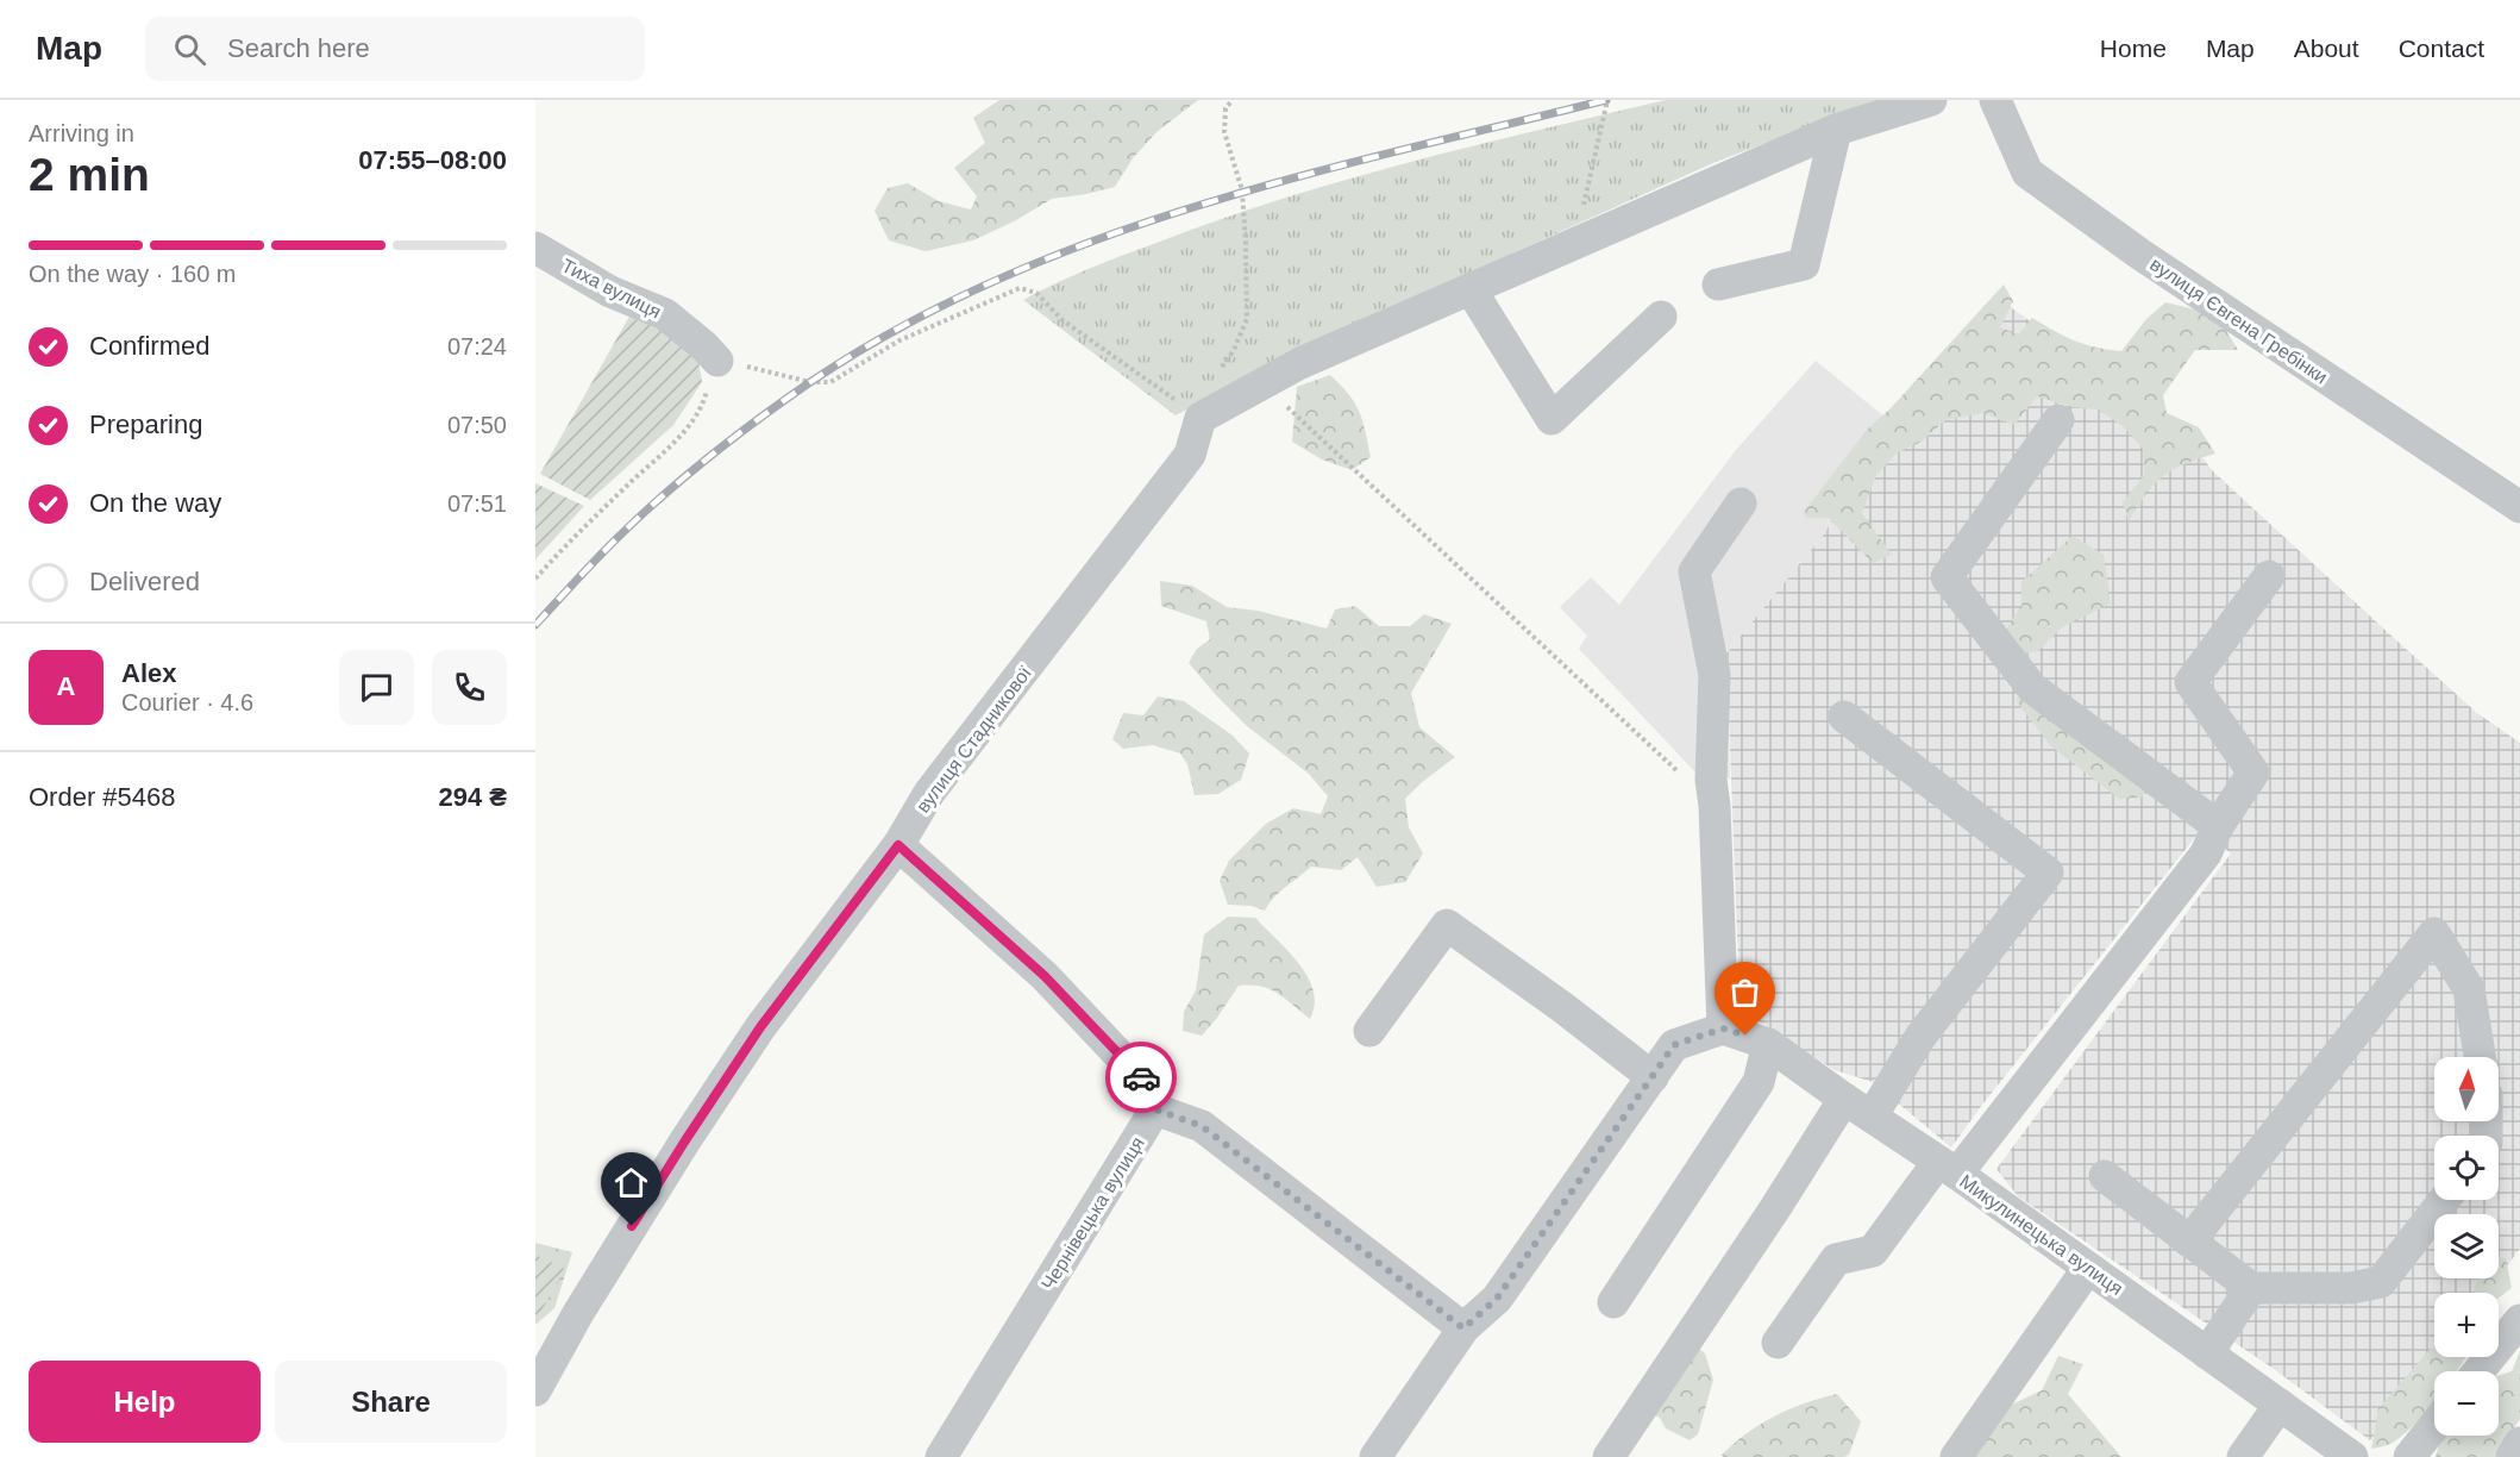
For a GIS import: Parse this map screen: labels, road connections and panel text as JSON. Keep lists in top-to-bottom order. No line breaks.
{"streets":{"street":["Тиха вулиця","вулиця Євгена Гребінки","вулиця Стадникової","Чернівецька вулиця","Микулинецька вулиця"]},"north":"top","page":{"header":"Map","search":"Search here","nav":["Home","Map","About","Contact"],"heading":["2 min","Arriving in","07:55–08:00"],"panel":["Alex","Courier · 4.6","Order #5468","294 ₴"],"bar":"On the way · 160 m","list":[["Confirmed","07:24"],["Preparing","07:50"],["On the way","07:51"],"Delivered"],"round":"A","map_buttons":["+","−"],"buttons":["Help","Share"]}}
